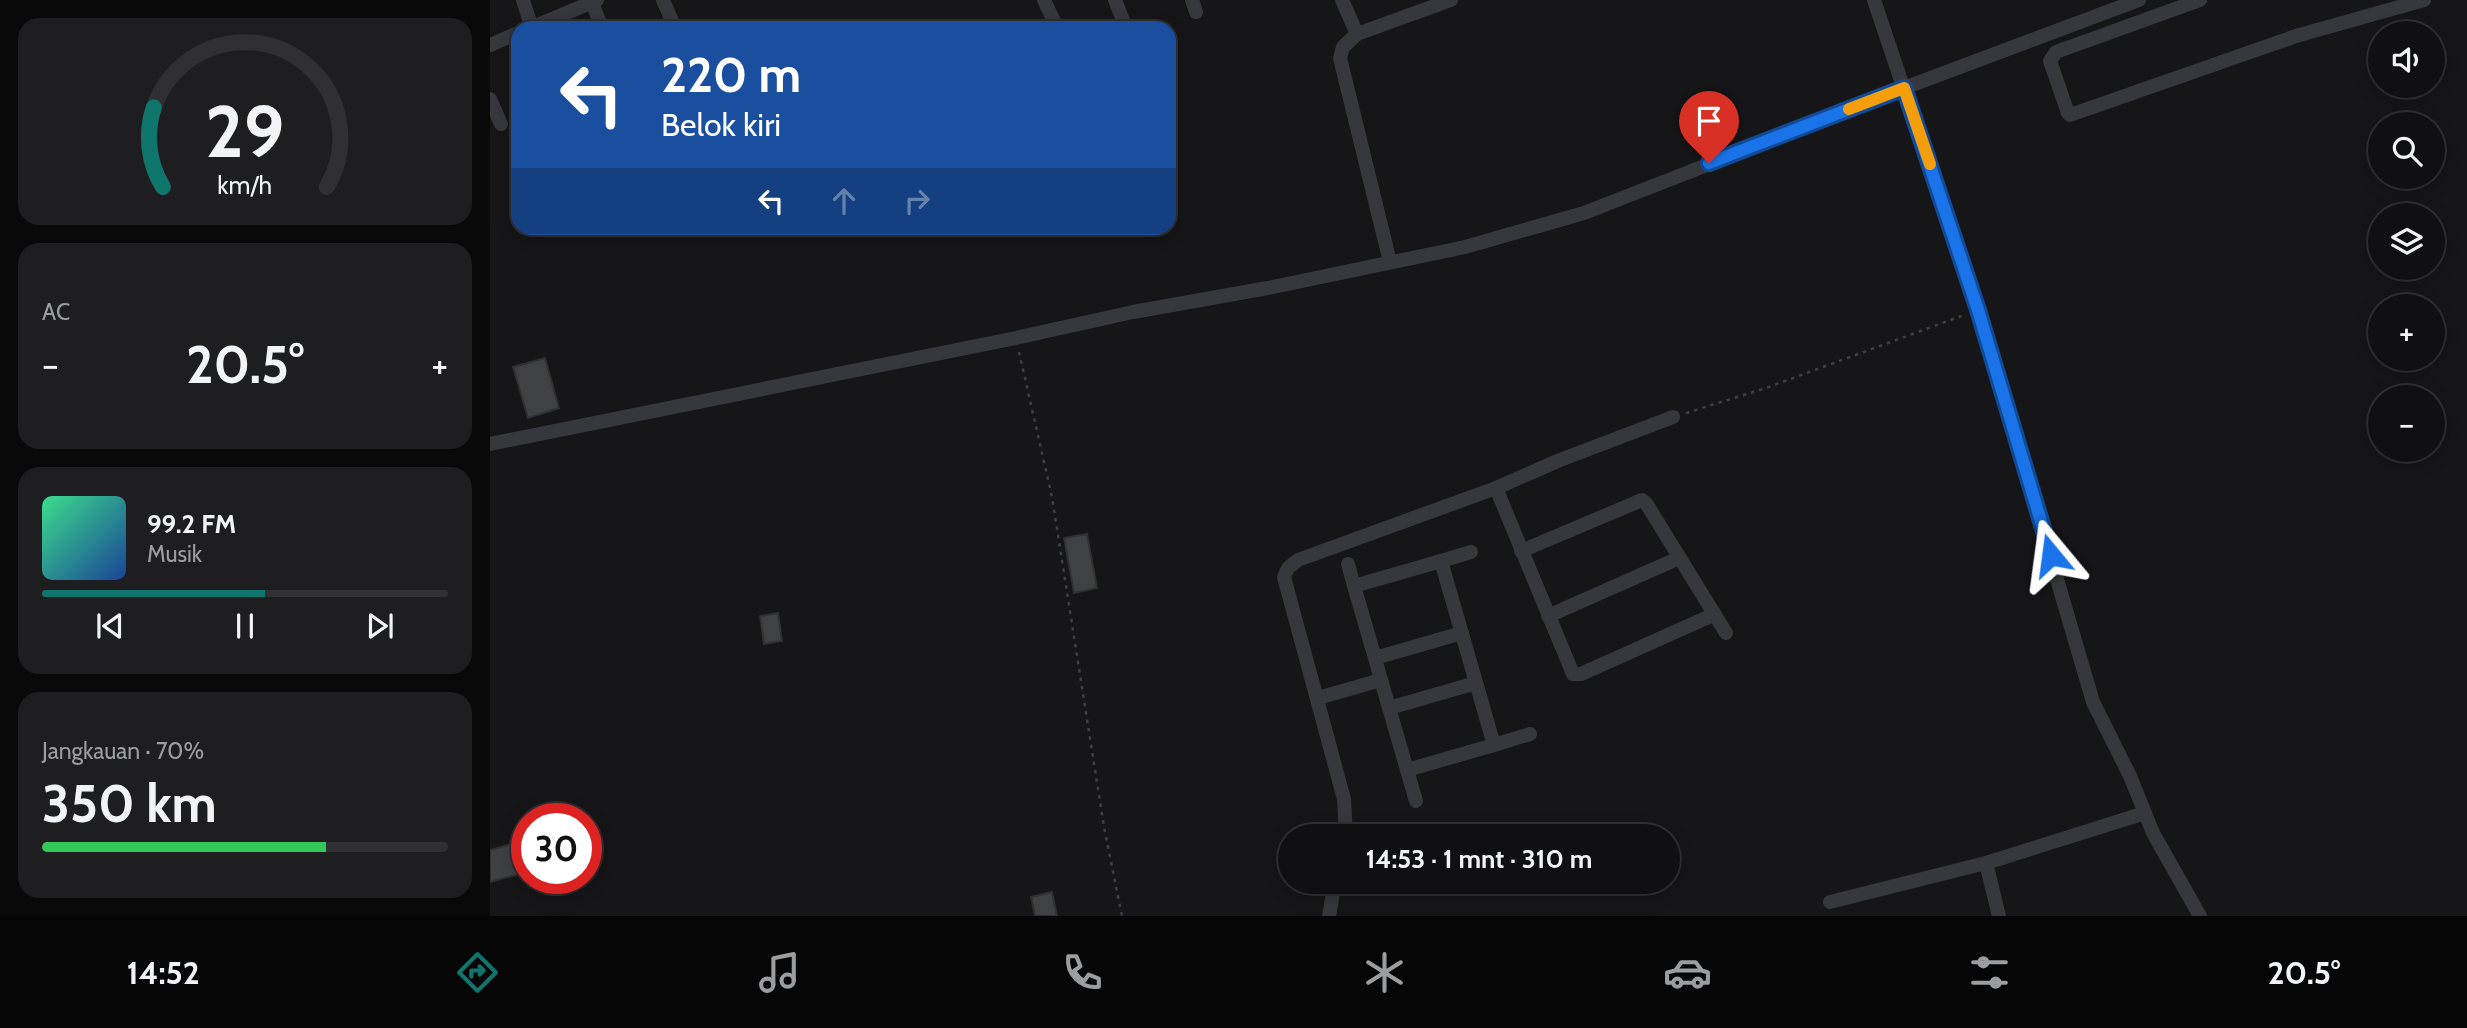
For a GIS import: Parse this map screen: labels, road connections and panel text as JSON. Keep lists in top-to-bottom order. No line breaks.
{"page":{"map_buttons":["+","−"],"turn":["220 m","Belok kiri"],"tile":["AC",["Jangkauan · 70%","350 km"]],"heat":["−","20.5°","+"],"song":["99.2 FM","Musik"],"limit":"30","trip":"14:53 · 1 mnt · 310 m","tabs":["14:52","20.5°"],"gauge":["29","km/h"]}}
